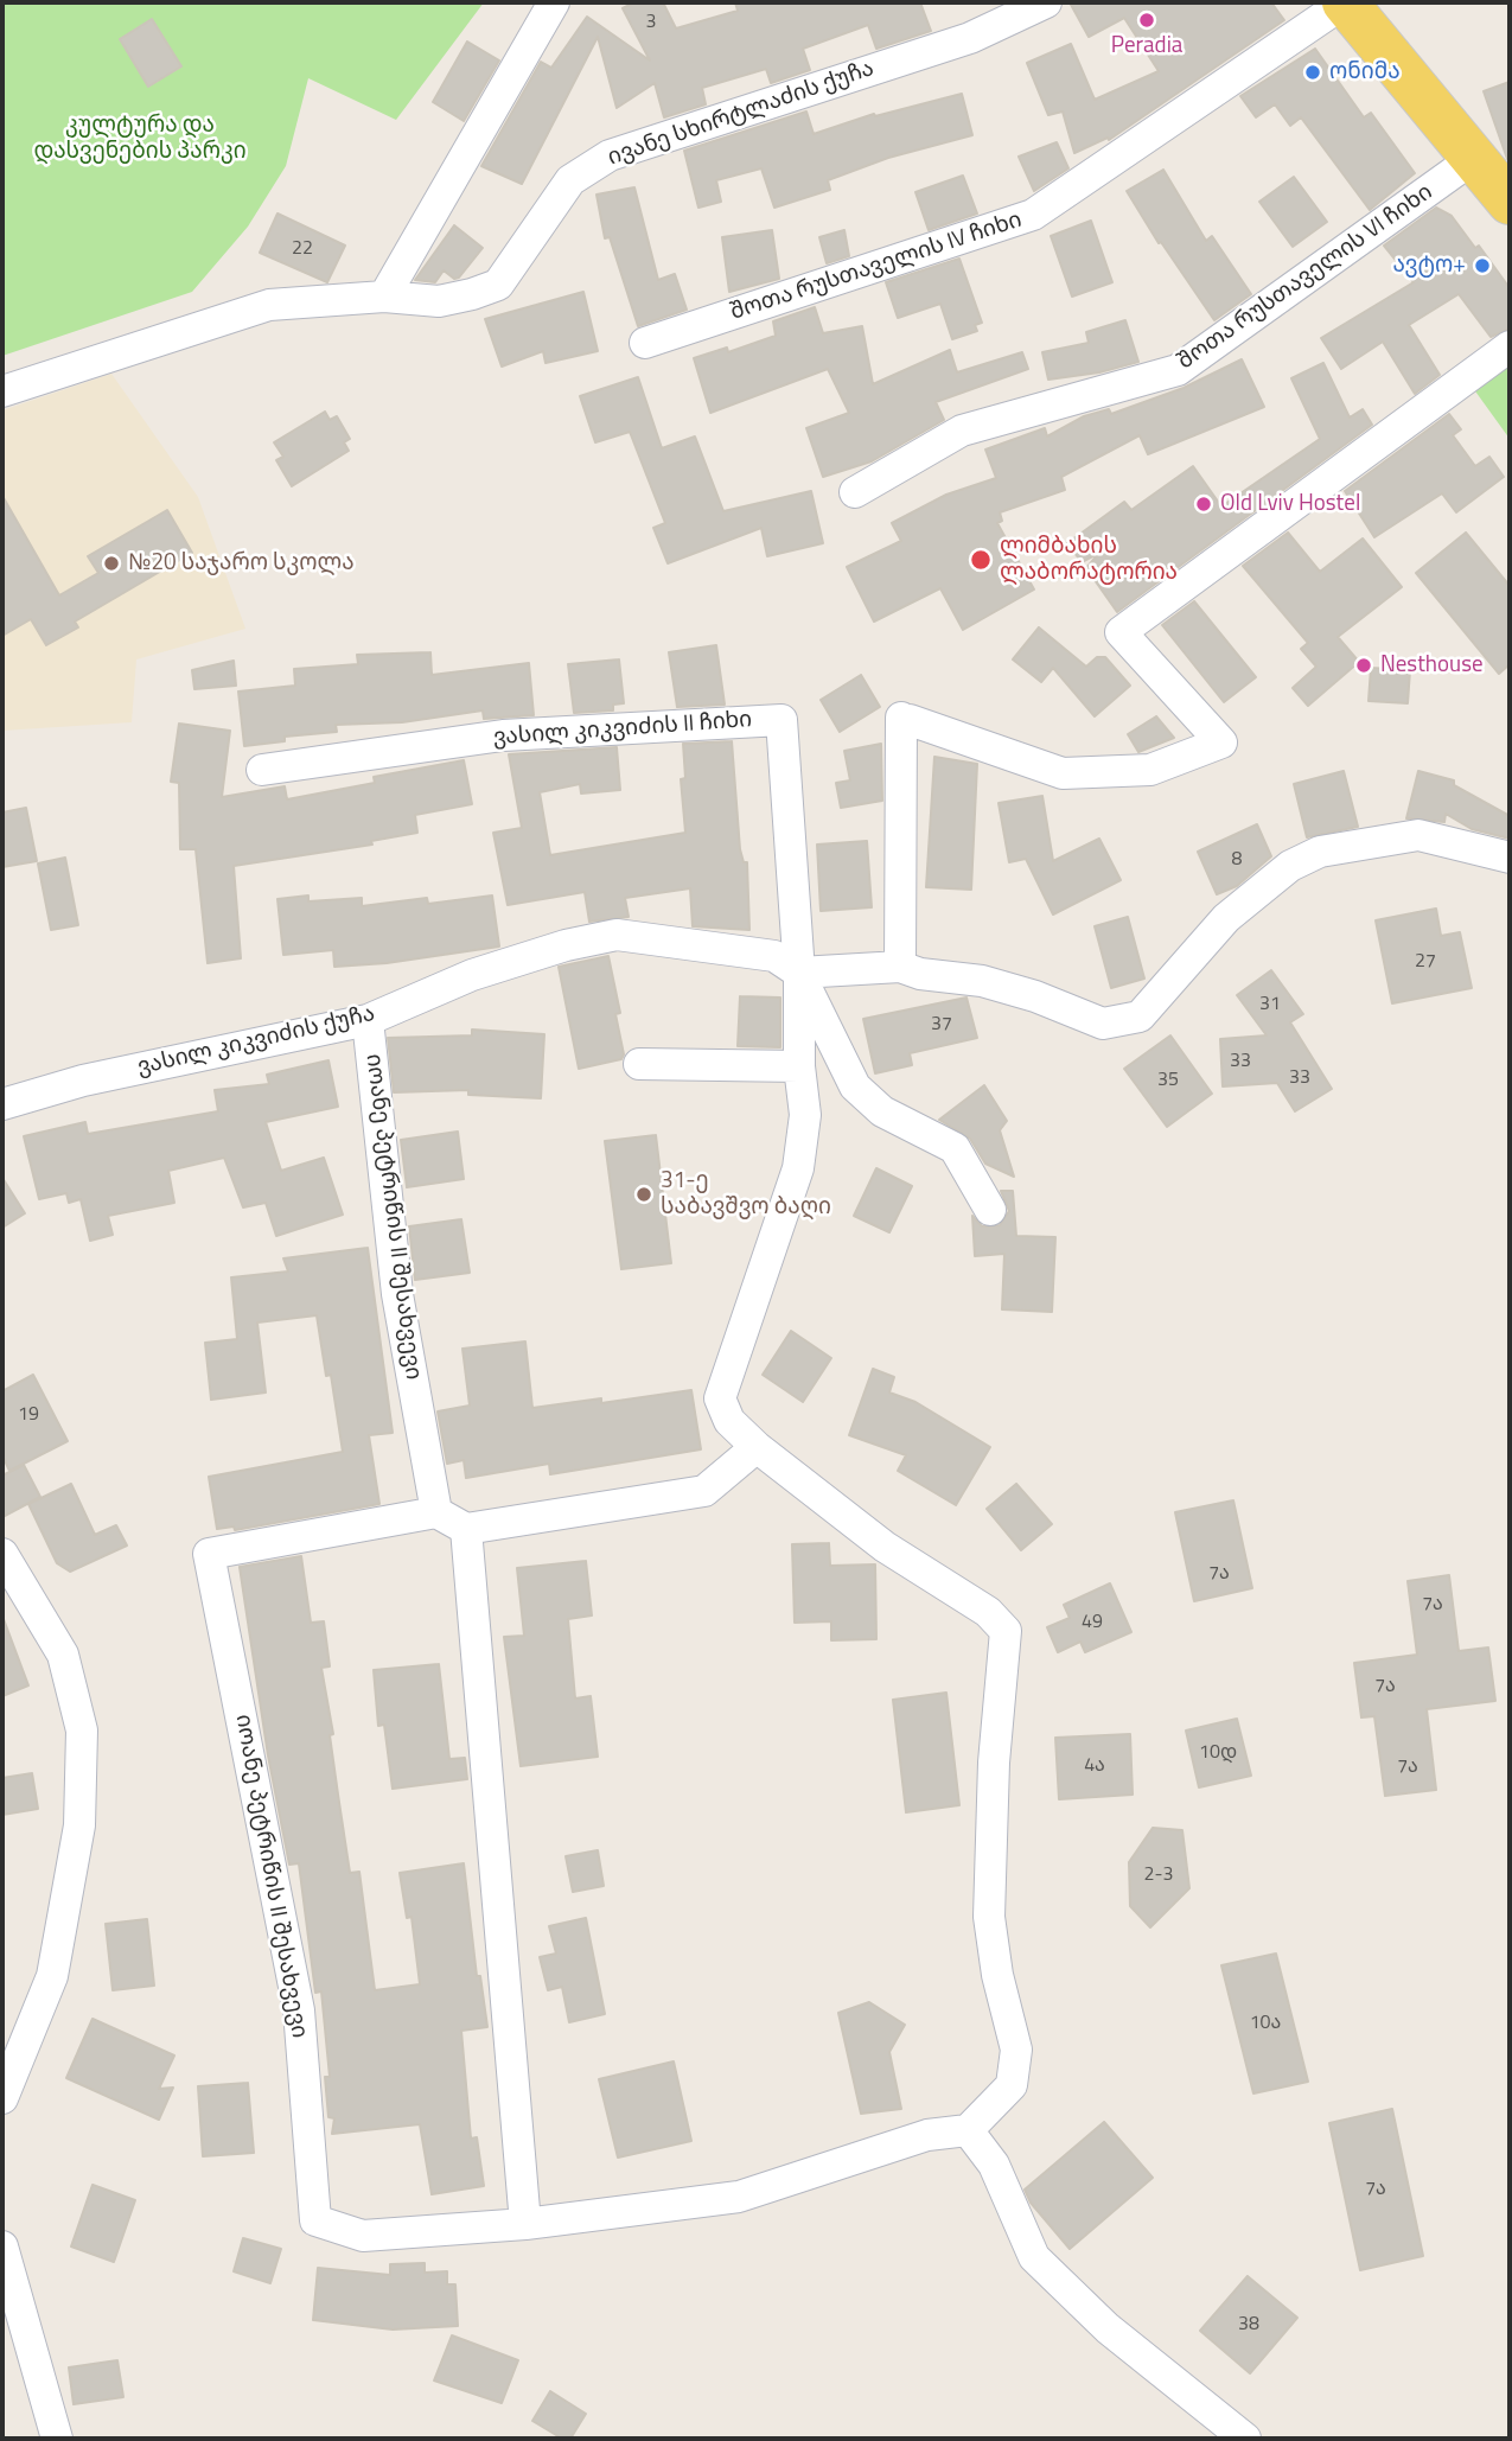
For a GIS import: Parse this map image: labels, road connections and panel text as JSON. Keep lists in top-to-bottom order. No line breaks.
{"streets":{"street":["ივანე სხირტლაძის ქუჩა","შოთა რუსთაველის IV ჩიხი","შოთა რუსთაველის VI ჩიხი","ვასილ კიკვიძის II ჩიხი","ვასილ კიკვიძის ქუჩა","იოანე პეტრიწის II შესახვევი"]},"crossings":[["ვასილ კიკვიძის II ჩიხი","ვასილ კიკვიძის ქუჩა"],["ვასილ კიკვიძის ქუჩა","იოანე პეტრიწის II შესახვევი"]],"parks":["კულტურა და დასვენების პარკი"],"places":["Peradia","ონიმა","ავტო+","Old Lviv Hostel","ლიმბახის ლაბორატორია","№20 საჯარო სკოლა","Nesthouse","31-ე საბავშვო ბაღი"],"house_numbers":["3","22","8","27","31","37","33","33","35","19","7ა","7ა","49","7ა","10დ","4ა","7ა","2-3","10ა","7ა","38"]}
